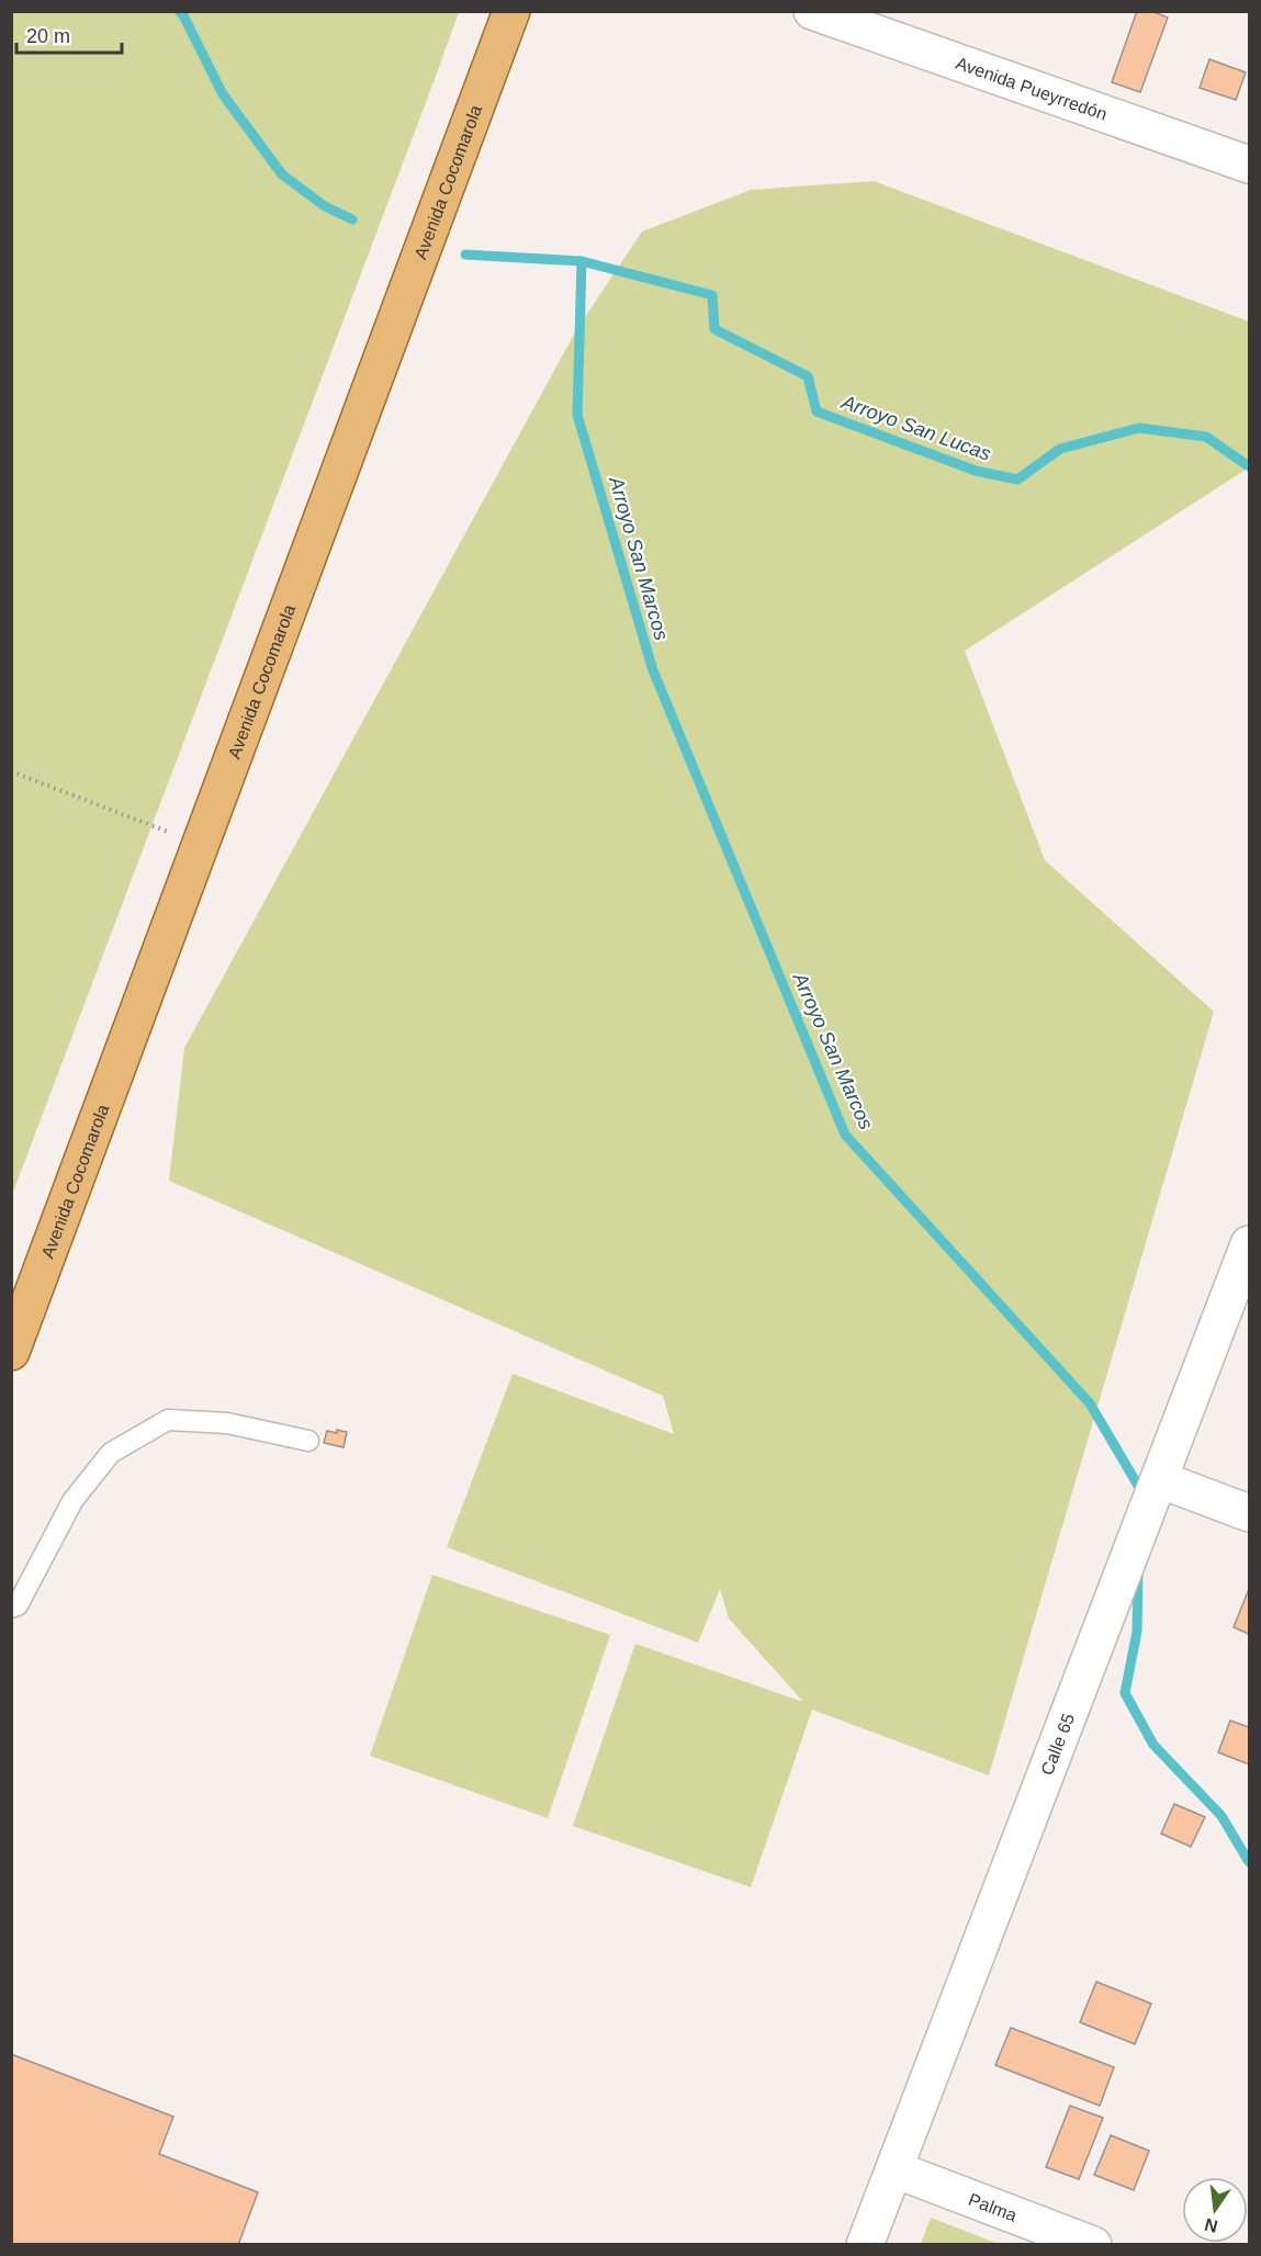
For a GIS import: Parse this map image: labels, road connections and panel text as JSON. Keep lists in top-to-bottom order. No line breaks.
{"streets":{"main road":["Avenida Cocomarola"],"street":["Avenida Pueyrredón","Calle 65","Palma"]},"crossings":[["Calle 65","Palma"]],"water":["Arroyo San Lucas","Arroyo San Marcos"],"scale_bar":"20 m","north":"bottom"}
